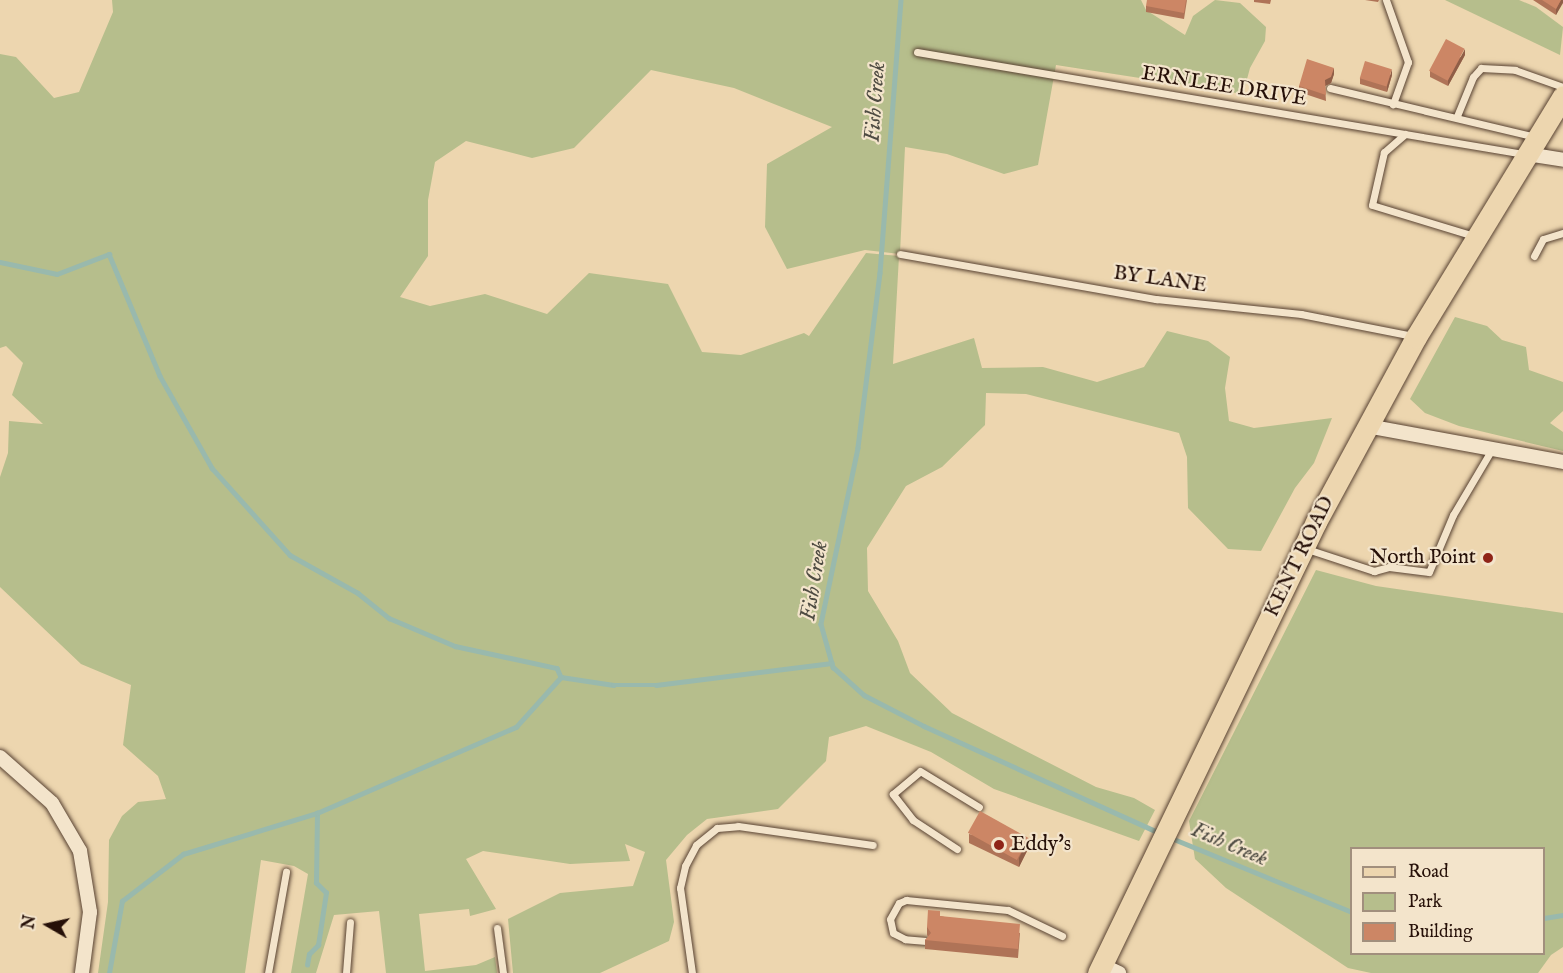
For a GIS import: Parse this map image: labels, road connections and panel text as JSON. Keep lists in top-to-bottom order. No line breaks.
{"streets":{"main road":["KENT ROAD"],"lane":["ERNLEE DRIVE","BY LANE"]},"crossings":[["ERNLEE DRIVE","KENT ROAD"],["BY LANE","KENT ROAD"]],"water":["Fish Creek"],"places":["North Point","Eddy's"],"legend":["Road","Park","Building"],"north":"left"}
